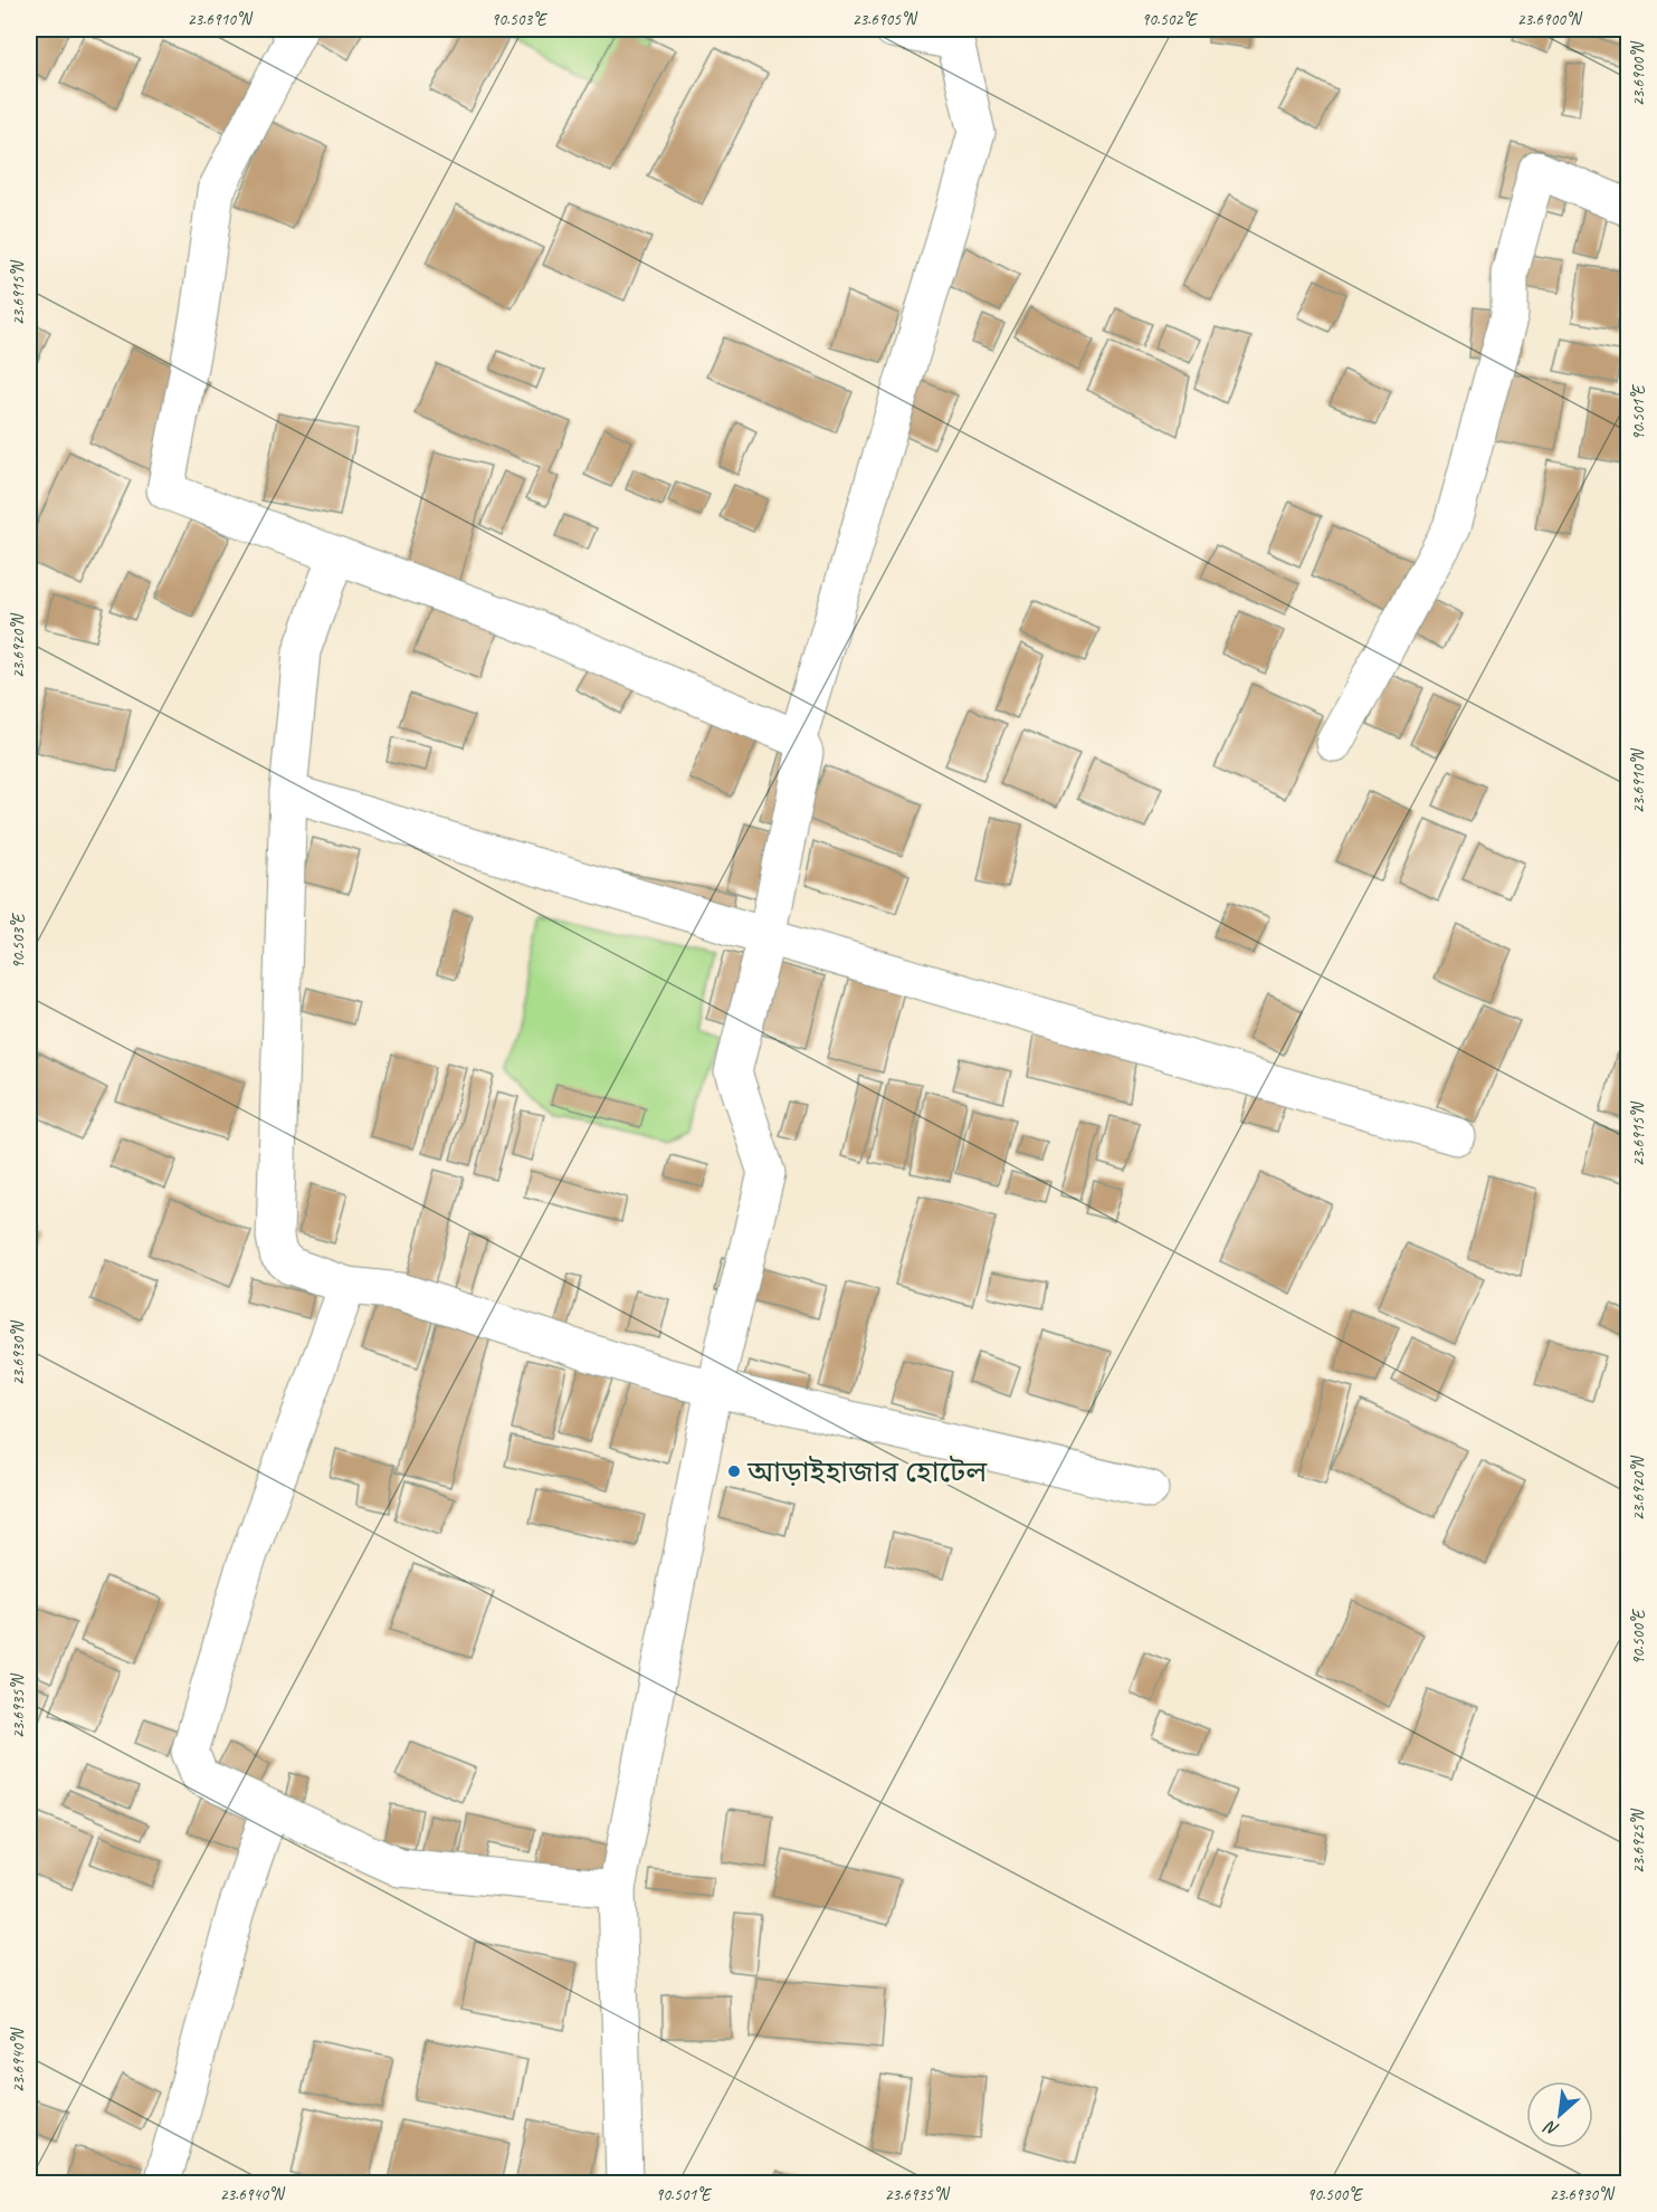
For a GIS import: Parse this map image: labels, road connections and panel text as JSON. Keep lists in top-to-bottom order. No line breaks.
{"places":["আড়াইহাজার হোটেল"],"north":"bottom left","coordinates":["23.6910°N","90.503°E","23.6905°N","90.502°E","23.6900°N","23.6915°N","90.501°E","23.6920°N","23.6930°N","90.500°E","23.6935°N","23.6925°N","23.6940°N"]}
